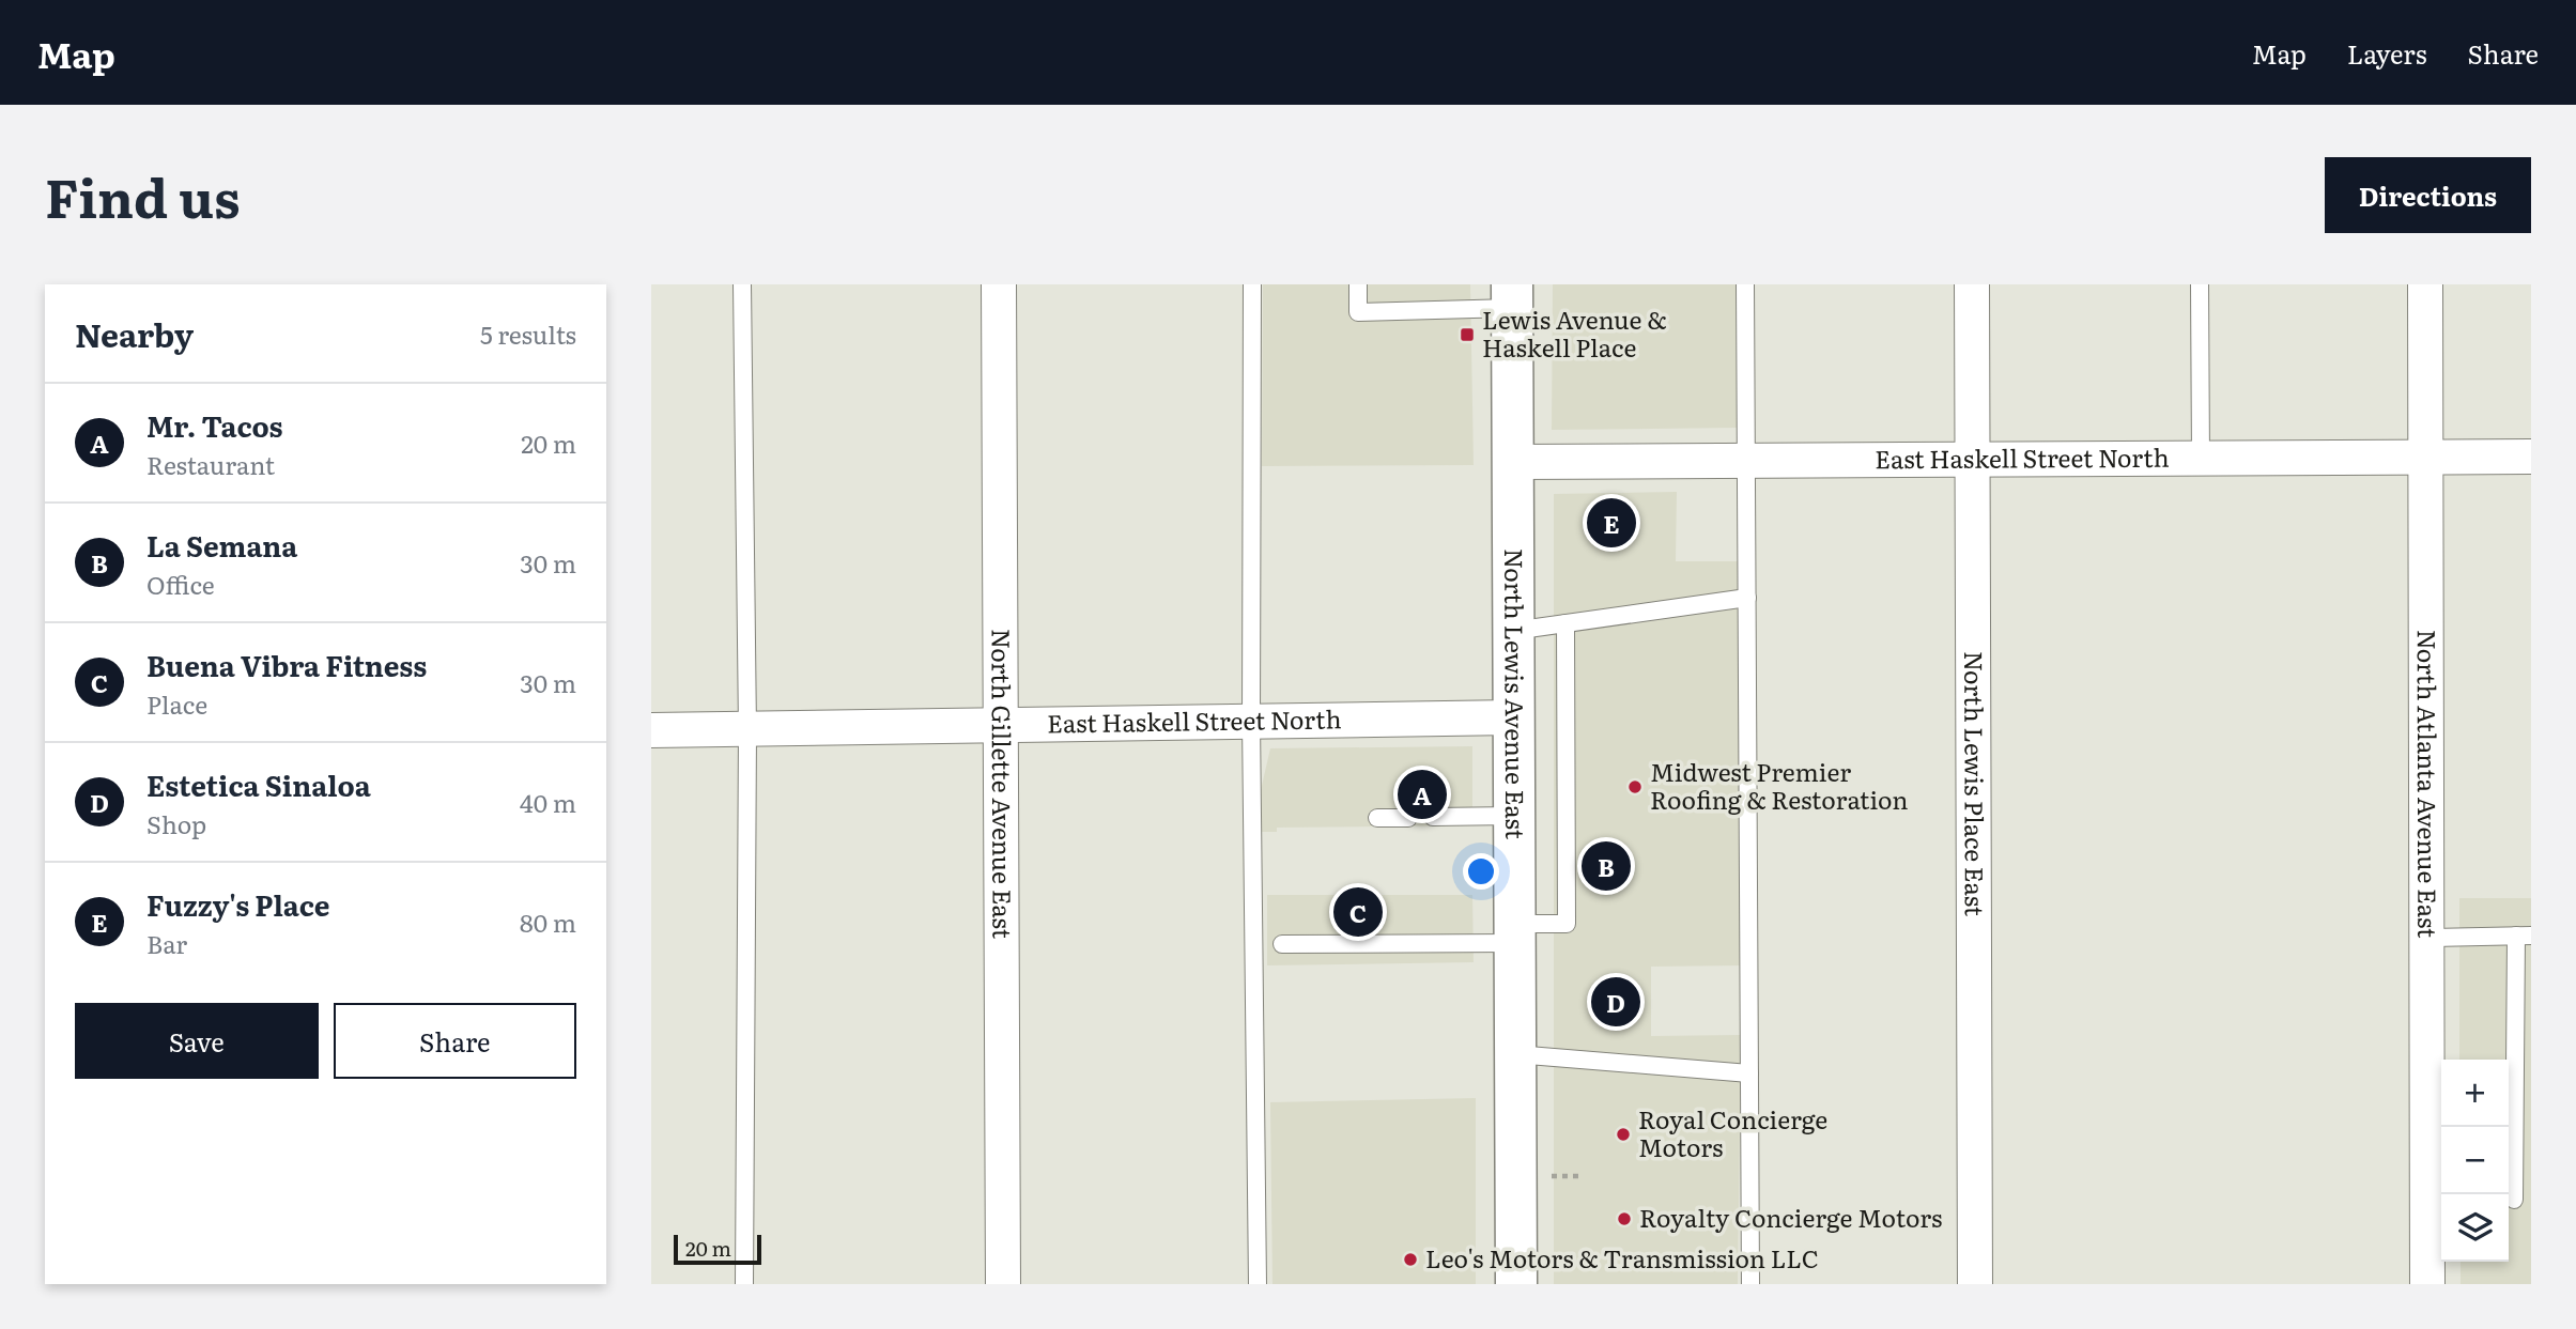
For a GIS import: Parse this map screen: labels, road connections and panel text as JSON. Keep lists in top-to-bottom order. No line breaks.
{"streets":{"main road":["North Lewis Avenue East"],"street":["East Haskell Street North","North Gillette Avenue East","North Lewis Place East","North Atlanta Avenue East"]},"crossings":[["East Haskell Street North","North Lewis Avenue East"],["East Haskell Street North","North Gillette Avenue East"],["East Haskell Street North","North Lewis Place East"],["East Haskell Street North","North Atlanta Avenue East"]],"places":{"transit":["Lewis Avenue & Haskell Place"],"other":["Midwest Premier Roofing & Restoration","Royal Concierge Motors","Royalty Concierge Motors","Leo's Motors & Transmission LLC"]},"scale_bar":"20 m","page":{"header":"Map","nav":["Map","Layers","Share"],"title":"Find us","buttons":["Directions",["Save","Share"]],"heading":["Nearby","5 results"],"list":[{"mark":"A","name":"Mr. Tacos","note":"Restaurant","value":"20 m"},{"mark":"B","name":"La Semana","note":"Office","value":"30 m"},{"mark":"C","name":"Buena Vibra Fitness","note":"Place","value":"30 m"},{"mark":"D","name":"Estetica Sinaloa","note":"Shop","value":"40 m"},{"mark":"E","name":"Fuzzy's Place","note":"Bar","value":"80 m"}],"pins":["E","A","B","C","D"],"map_buttons":["+","−"],"scale":"20 m"}}
